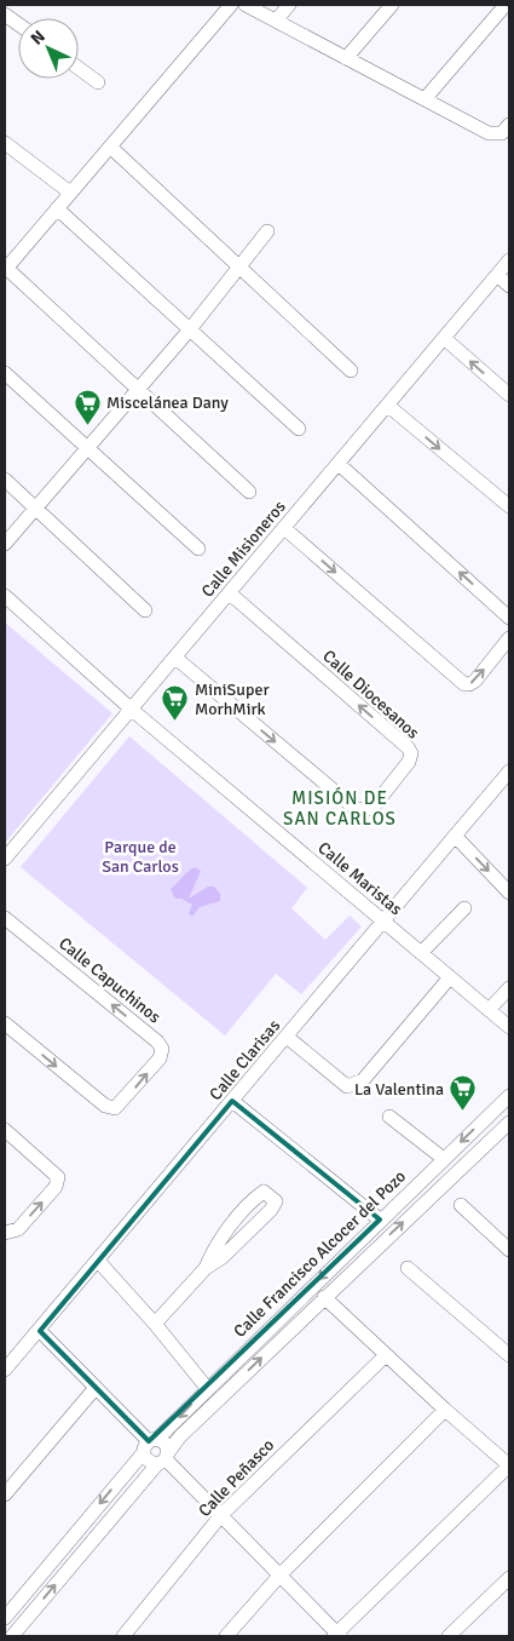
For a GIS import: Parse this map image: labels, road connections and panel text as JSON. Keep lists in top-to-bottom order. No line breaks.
{"streets":{"street":["Calle Misioneros","Calle Diocesanos","Calle Maristas","Calle Capuchinos","Calle Clarisas","Calle Francisco Alcocer del Pozo","Calle Peñasco"]},"crossings":[["Calle Misioneros","Calle Diocesanos"],["Calle Misioneros","Calle Maristas"],["Calle Maristas","Calle Clarisas"]],"districts":["MISIÓN DE SAN CARLOS"],"parks":["Parque de San Carlos"],"places":{"supermarket":["Miscelánea Dany","MiniSuper MorhMirk","La Valentina"]},"north":"top left"}
